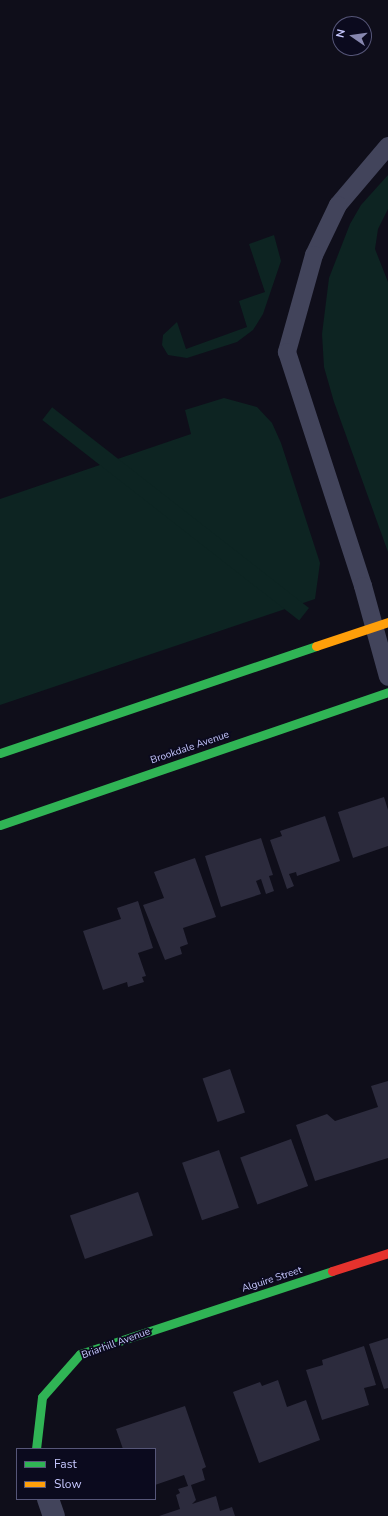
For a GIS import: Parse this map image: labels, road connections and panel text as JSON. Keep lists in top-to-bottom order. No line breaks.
{"streets":{"main road":["Brookdale Avenue","Alguire Street","Briarhill Avenue"]},"crossings":[["Alguire Street","Briarhill Avenue"]],"legend":["Fast","Slow"],"north":"left"}
